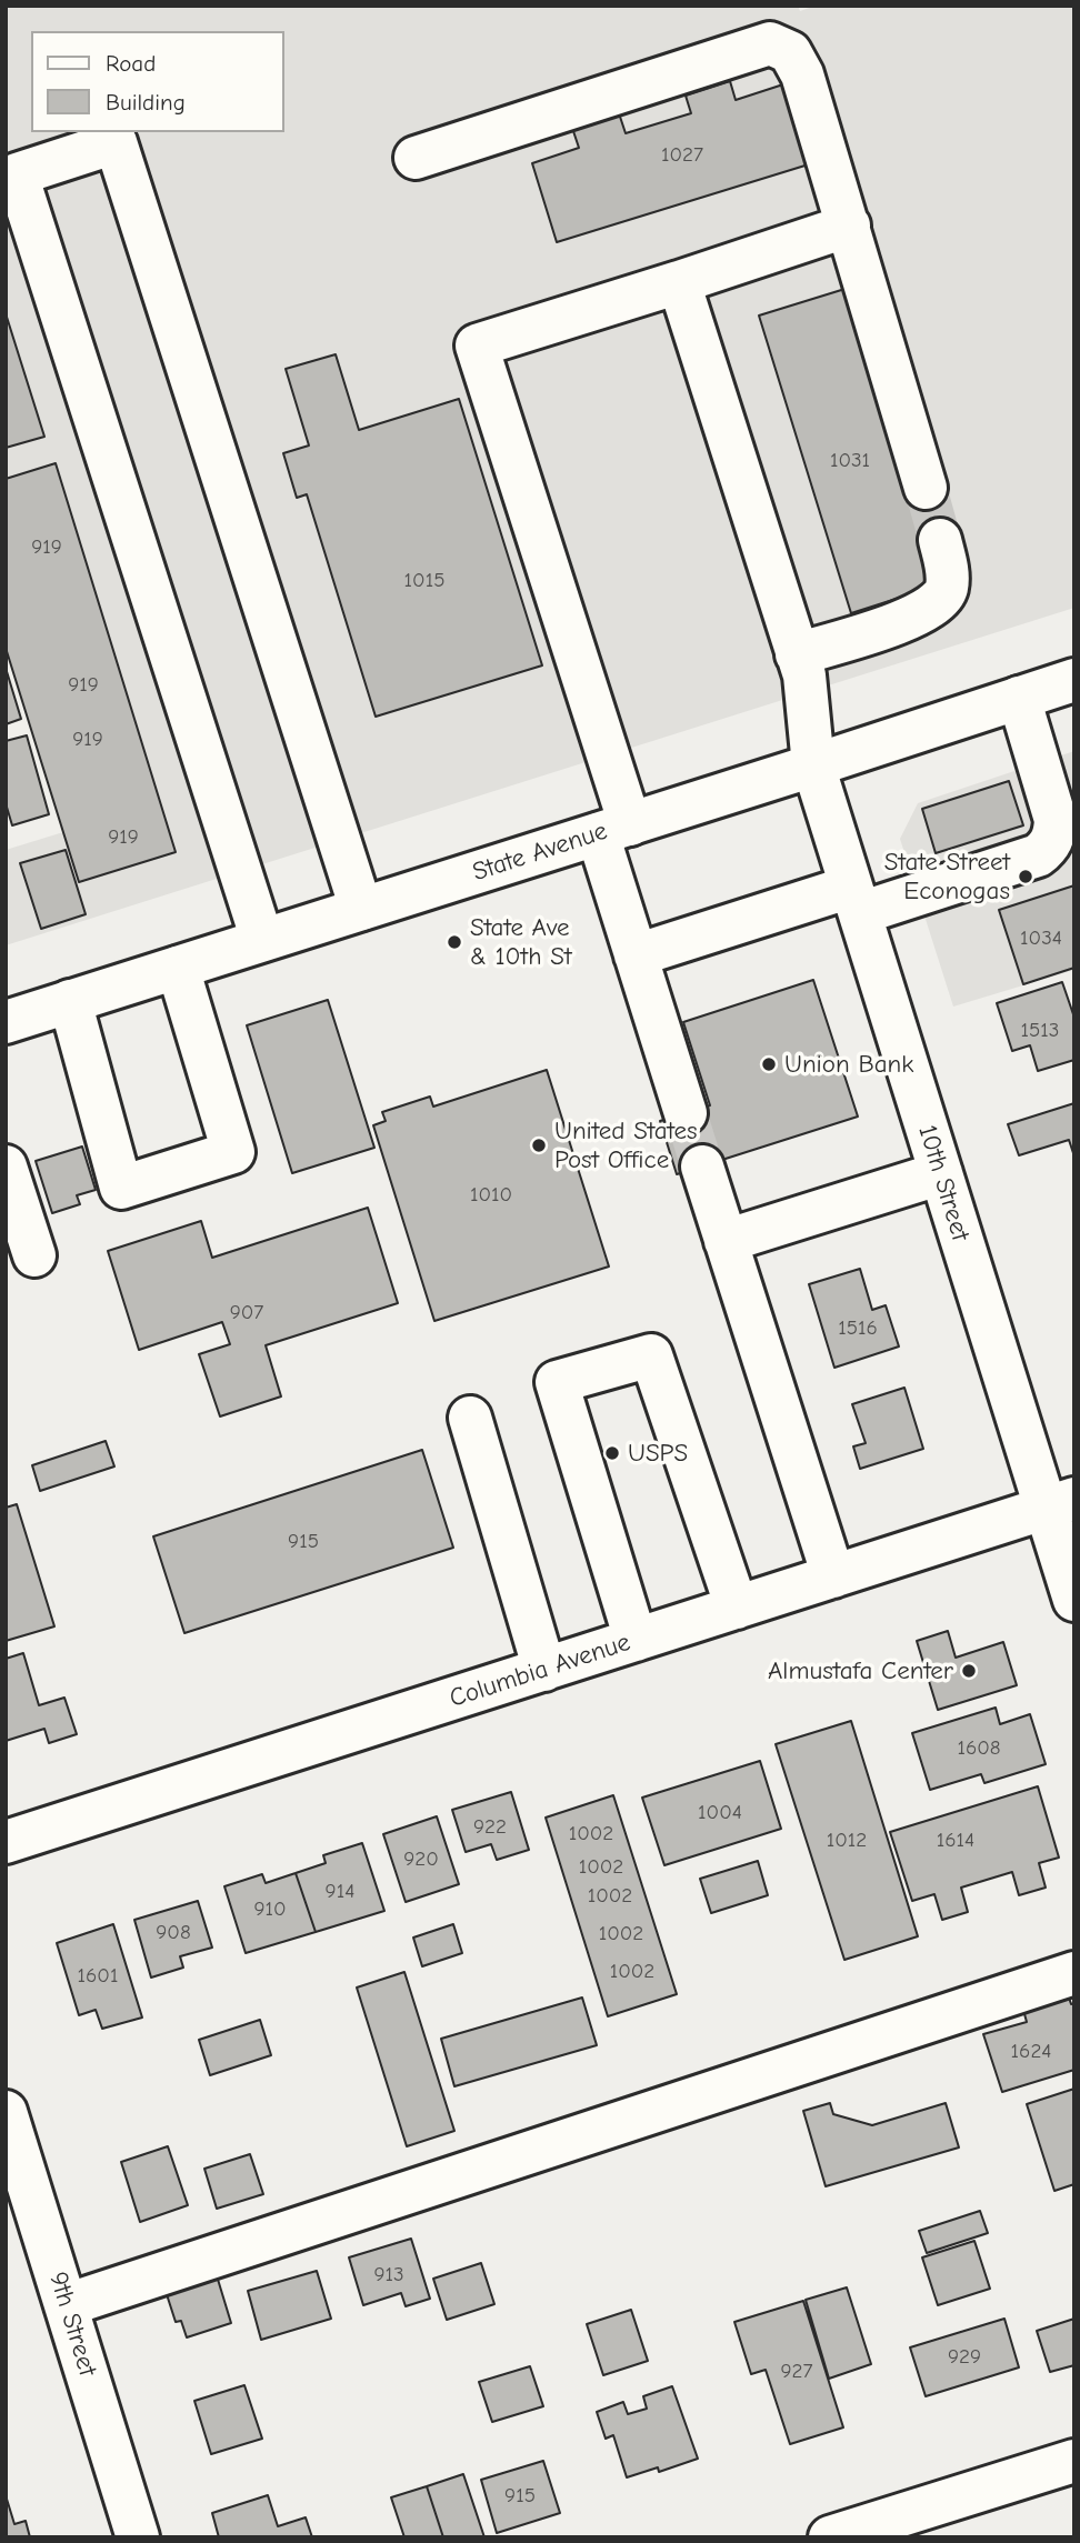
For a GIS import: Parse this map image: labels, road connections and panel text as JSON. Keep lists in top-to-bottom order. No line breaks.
{"streets":{"street":["State Avenue","10th Street","Columbia Avenue","9th Street"]},"crossings":[["State Avenue","10th Street"],["10th Street","Columbia Avenue"]],"places":["State Street Econogas","State Ave & 10th St","Union Bank","United States Post Office","USPS","Almustafa Center"],"house_numbers":["1027","1031","919","1015","919","919","919","1034","1513","1010","907","1516","915","1608","1004","922","1002","1012","1614","920","1002","914","1002","910","908","1002","1002","1601","1624","913","929","927","915"],"legend":["Road","Building"]}
